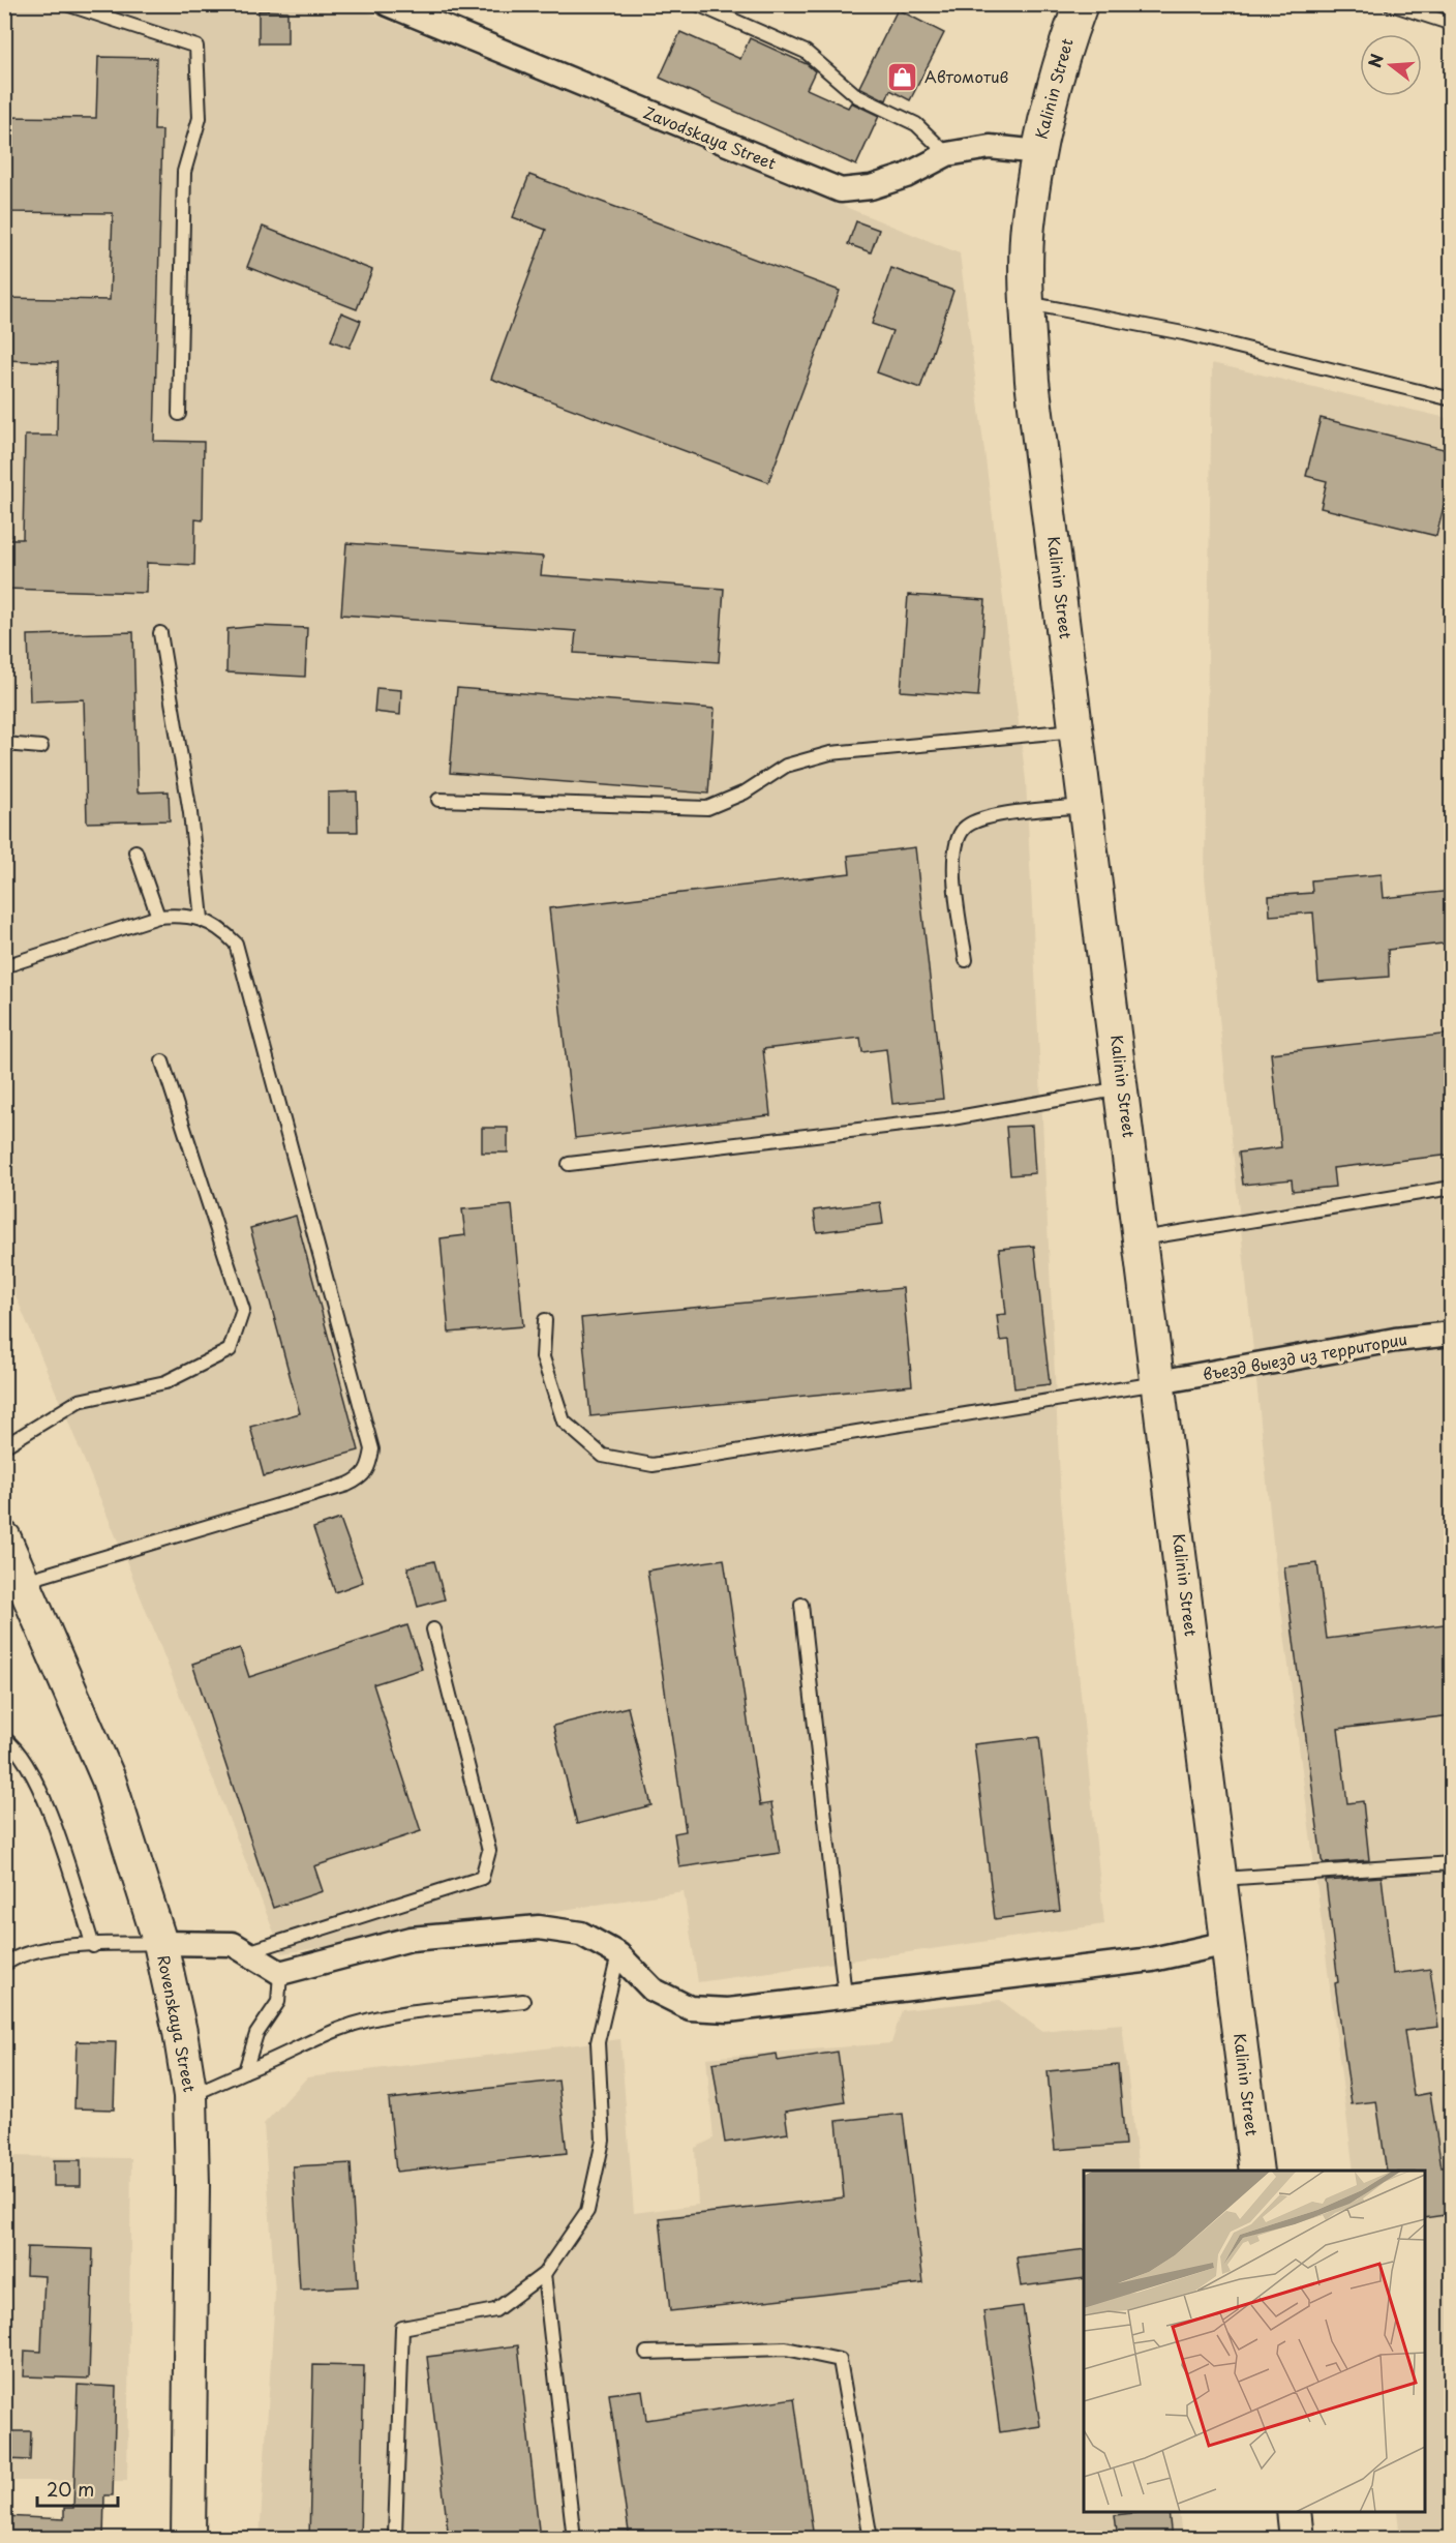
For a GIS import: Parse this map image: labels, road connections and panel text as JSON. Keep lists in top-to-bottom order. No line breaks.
{"streets":{"main road":["Kalinin Street","Rovenskaya Street"],"street":["Zavodskaya Street","въезд выезд из территории"]},"crossings":[["Kalinin Street","Zavodskaya Street"],["Kalinin Street","въезд выезд из территории"]],"places":{"shop":["Автомотив"]},"scale_bar":"20 m","north":"left"}
